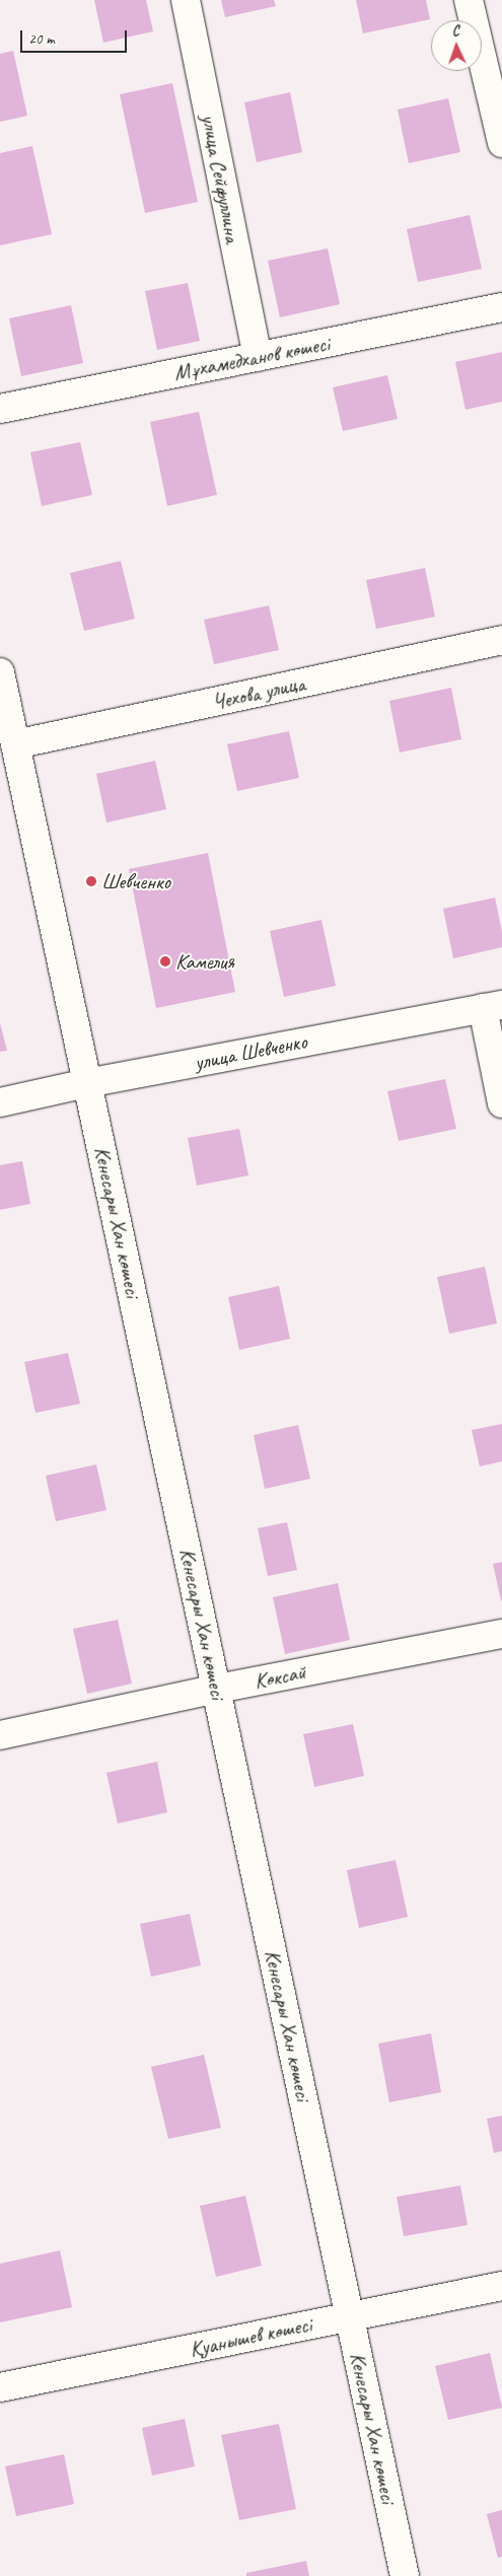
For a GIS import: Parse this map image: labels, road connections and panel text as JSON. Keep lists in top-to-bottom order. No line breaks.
{"streets":{"street":["улица Сейфуллина","Мұхамедханов көшесі","Чехова улица","улица Шевченко","Кенесары Хан көшесі","Көксай","Қуанышев көшесі"]},"crossings":[["улица Сейфуллина","Мұхамедханов көшесі"],["Чехова улица","Кенесары Хан көшесі"],["улица Шевченко","Кенесары Хан көшесі"],["Кенесары Хан көшесі","Көксай"],["Кенесары Хан көшесі","Қуанышев көшесі"]],"places":["Шевченко","Камелия"],"scale_bar":"20 m","north":"top"}
